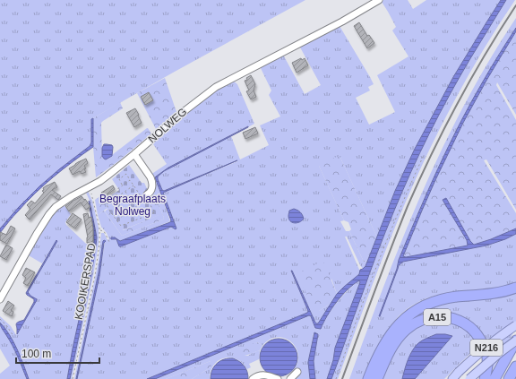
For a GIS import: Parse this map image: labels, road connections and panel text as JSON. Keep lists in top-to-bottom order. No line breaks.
{"streets":{"highway":["A15"],"main road":["N216"],"street":["NOLWEG"],"path":["KOOIKERSPAD"]},"crossings":[["NOLWEG","KOOIKERSPAD"]],"parks":["Begraafplaats Nolweg"],"scale_bar":"100 m"}
